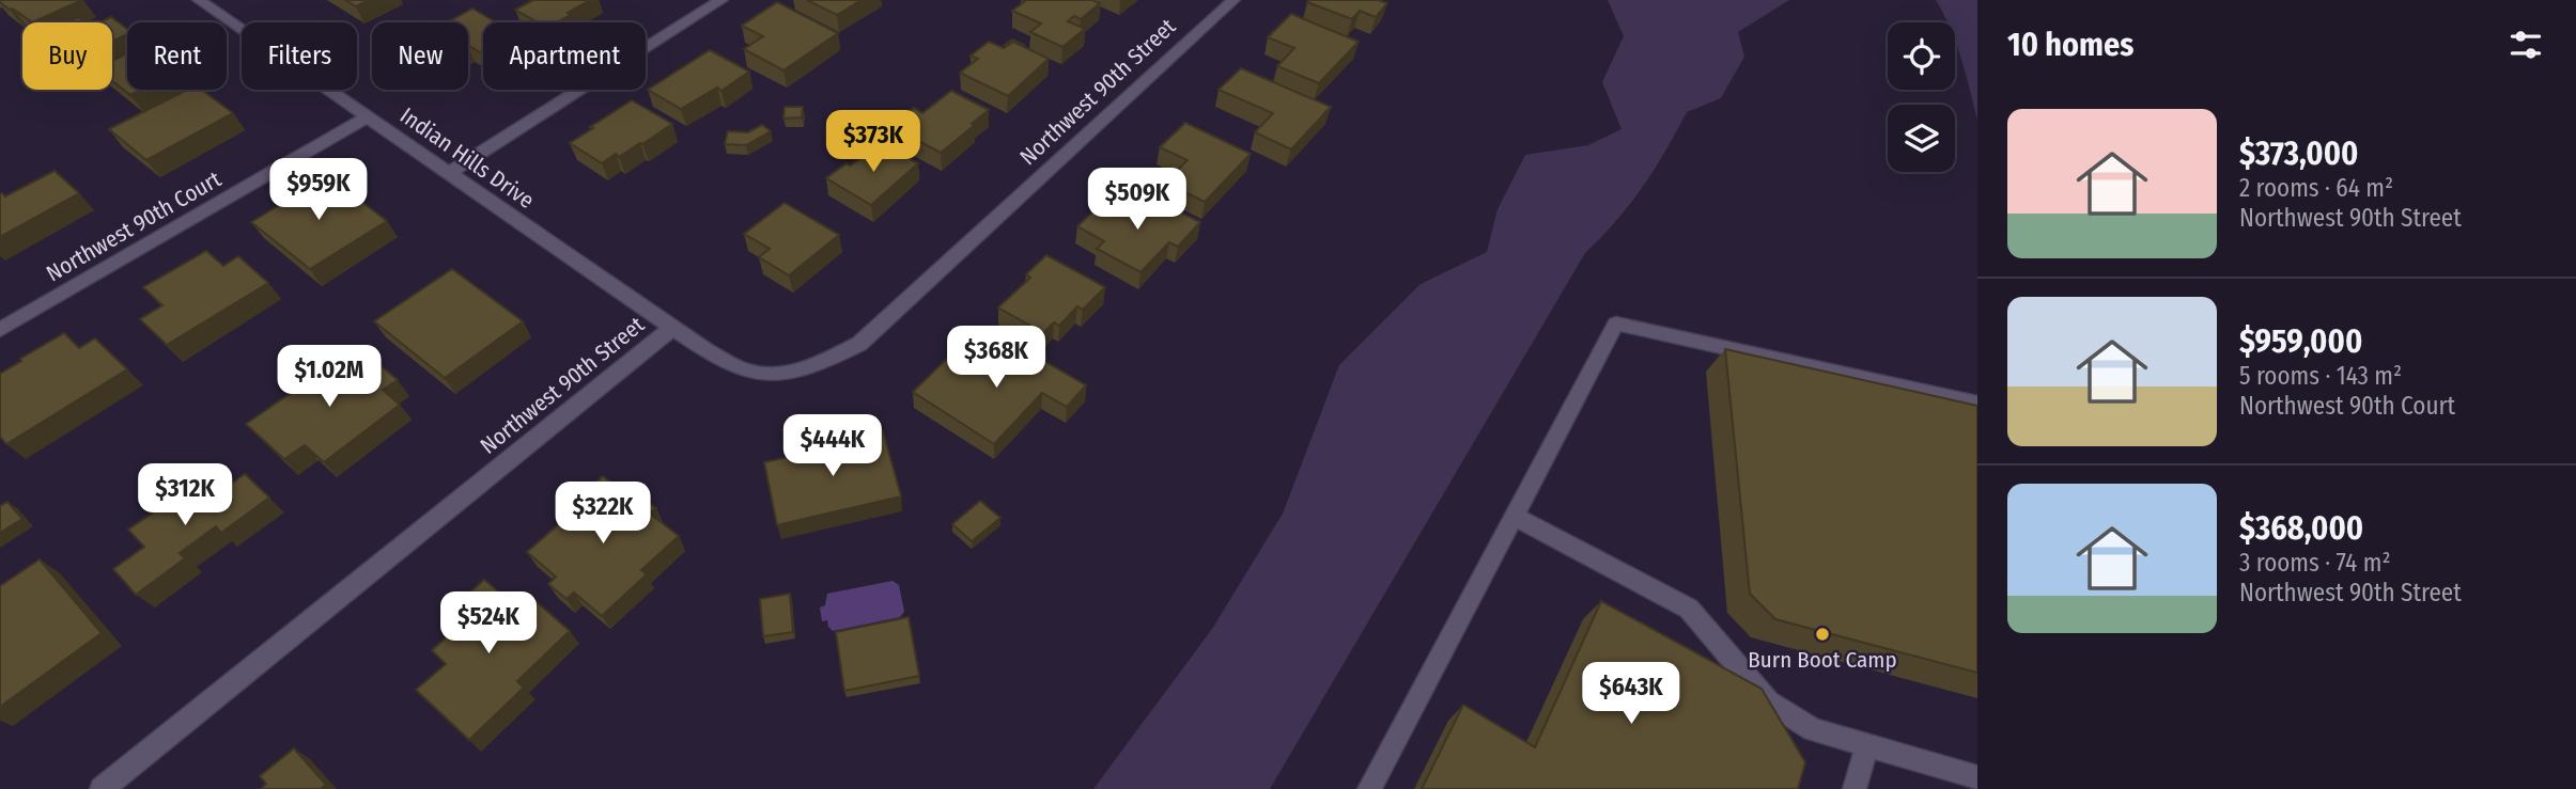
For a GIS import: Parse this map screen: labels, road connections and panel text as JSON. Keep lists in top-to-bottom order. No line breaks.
{"streets":{"street":["Northwest 90th Street","Indian Hills Drive","Northwest 90th Court"]},"crossings":[["Northwest 90th Street","Indian Hills Drive"],["Indian Hills Drive","Northwest 90th Court"]],"places":["Burn Boot Camp"],"page":{"heading":"10 homes","chip":["Buy","Rent","Filters","New","Apartment"],"list":[{"name":"$373,000","note":"2 rooms · 64 m² · Northwest 90th Street"},{"name":"$959,000","note":"5 rooms · 143 m² · Northwest 90th Court"},{"name":"$368,000","note":"3 rooms · 74 m² · Northwest 90th Street"}],"price":["$373K","$959K","$509K","$368K","$1.02M","$444K","$312K","$322K","$524K","$643K"]}}
